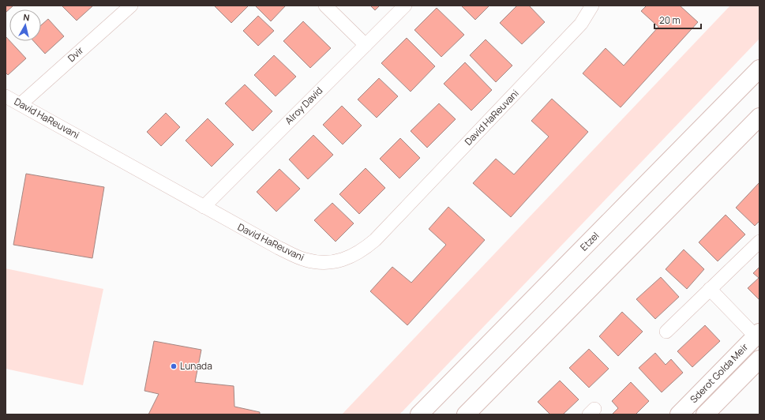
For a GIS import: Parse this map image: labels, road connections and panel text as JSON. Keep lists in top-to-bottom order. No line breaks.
{"streets":{"main road":["Etzel","Sderot Golda Meir"],"street":["Dvir","Alroy David","David HaReuvani"]},"crossings":[["Dvir","David HaReuvani"],["Alroy David","David HaReuvani"]],"places":["Lunada"],"scale_bar":"20 m","north":"top"}
